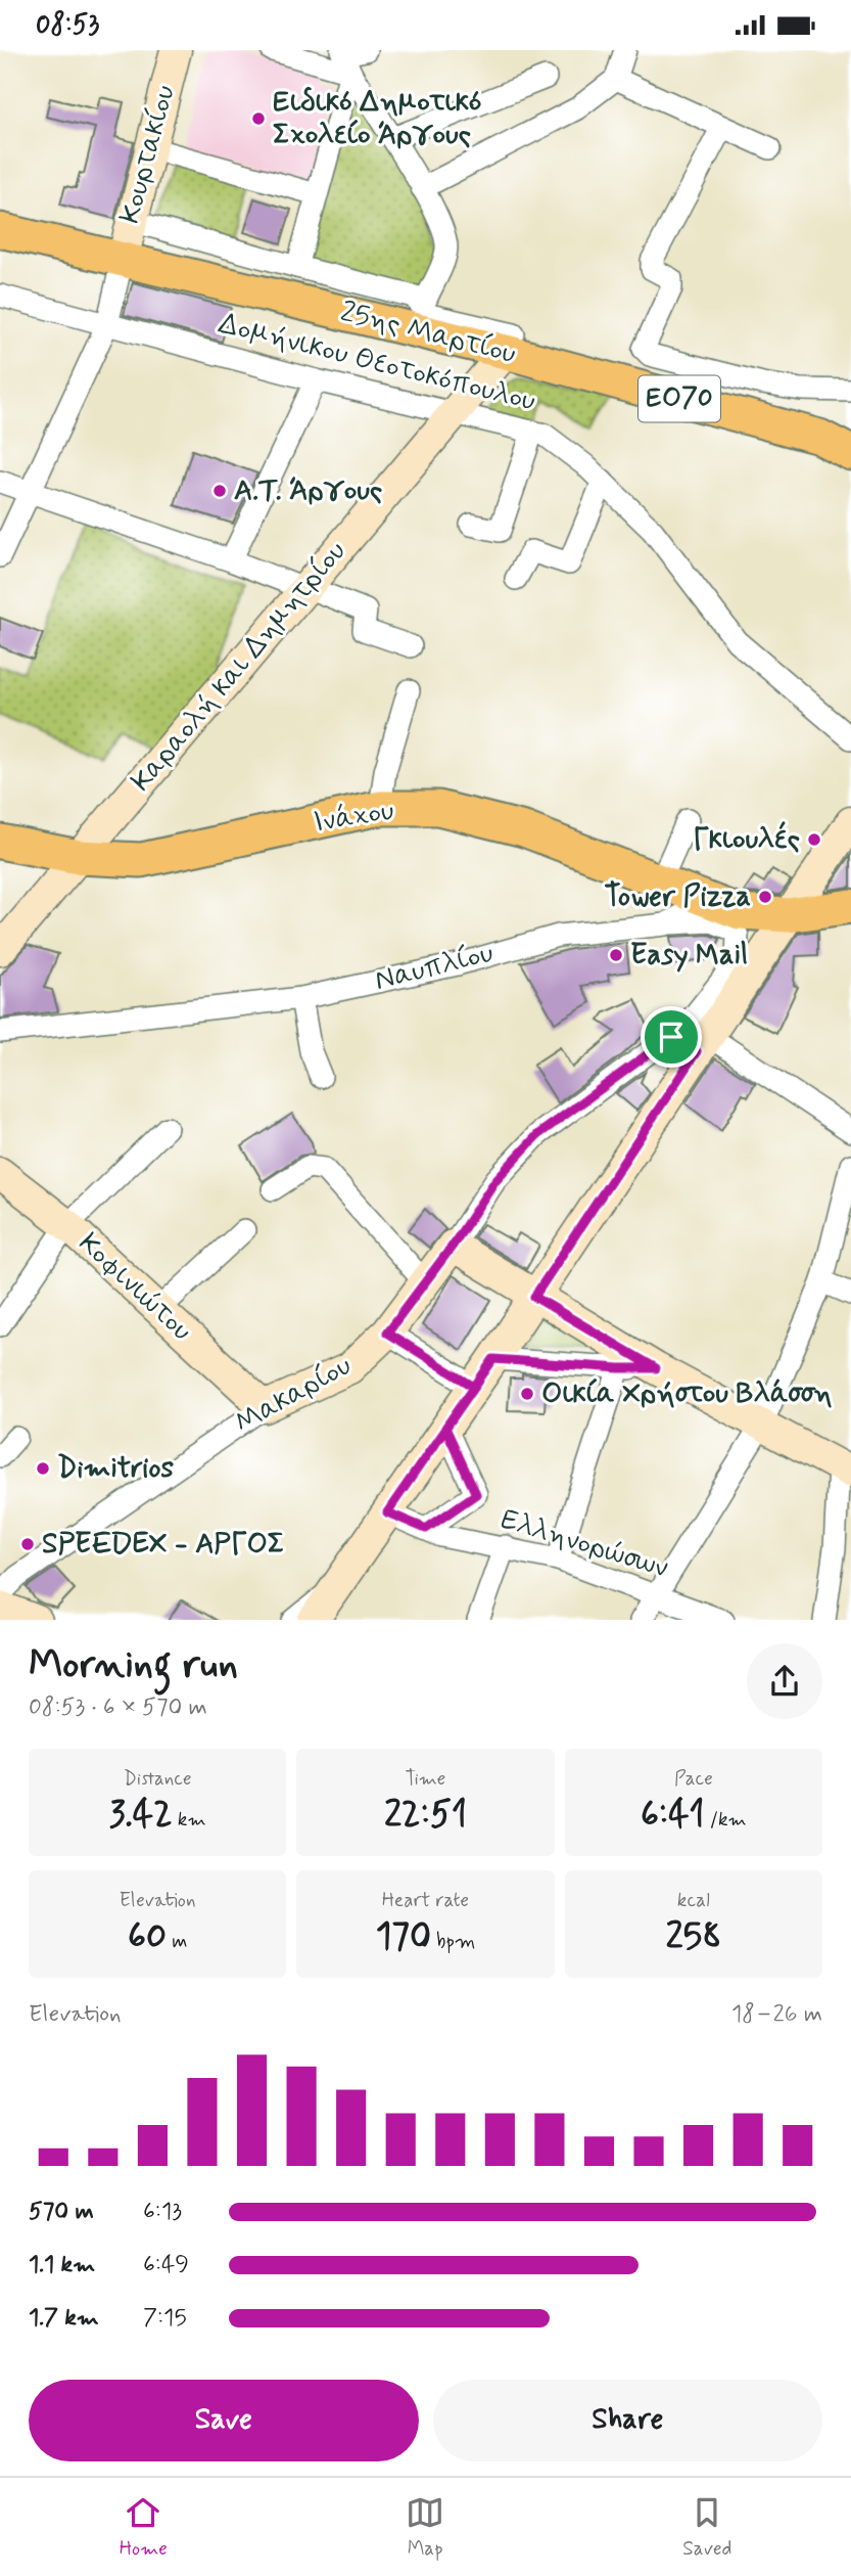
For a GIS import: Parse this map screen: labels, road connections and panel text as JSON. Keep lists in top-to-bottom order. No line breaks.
{"streets":{"main road":["Κουρτακίου","25ης Μαρτίου","ΕΟ70","Καραολή και Δημητρίου","Ινάχου","Κοφινιώτου","Μακαρίου"],"street":["Δομήνικου Θεοτοκόπουλου","Ναυπλίου","Ελληνορώσων"]},"crossings":[["Κουρτακίου","25ης Μαρτίου"],["25ης Μαρτίου","Καραολή και Δημητρίου"],["Δομήνικου Θεοτοκόπουλου","Καραολή και Δημητρίου"],["Καραολή και Δημητρίου","Ινάχου"],["Ναυπλίου","Μακαρίου"],["Κοφινιώτου","Μακαρίου"]],"places":["Ειδικό Δημοτικό Σχολείο Άργους","Α.Τ. Άργους","Γκιουλές","Tower Pizza","Easy Mail","Οικία Χρήστου Βλάσση","Dimitrios","SPEEDEX - ΑΡΓΟΣ"],"page":{"status":"08:53","heading":["Morning run","08:53 · 6 × 570 m"],"stats":[["Distance","3.42 km"],["Time","22:51"],["Pace","6:41 /km"],["Elevation","60 m"],["Heart rate","170 bpm"],["kcal","258"]],"chart":["Elevation","18–26 m"],"list":[{"name":"570 m","note":"6:13"},{"name":"1.1 km","note":"6:49"},{"name":"1.7 km","note":"7:15"}],"buttons":["Save","Share"],"tabs":["Home","Map","Saved"]}}
